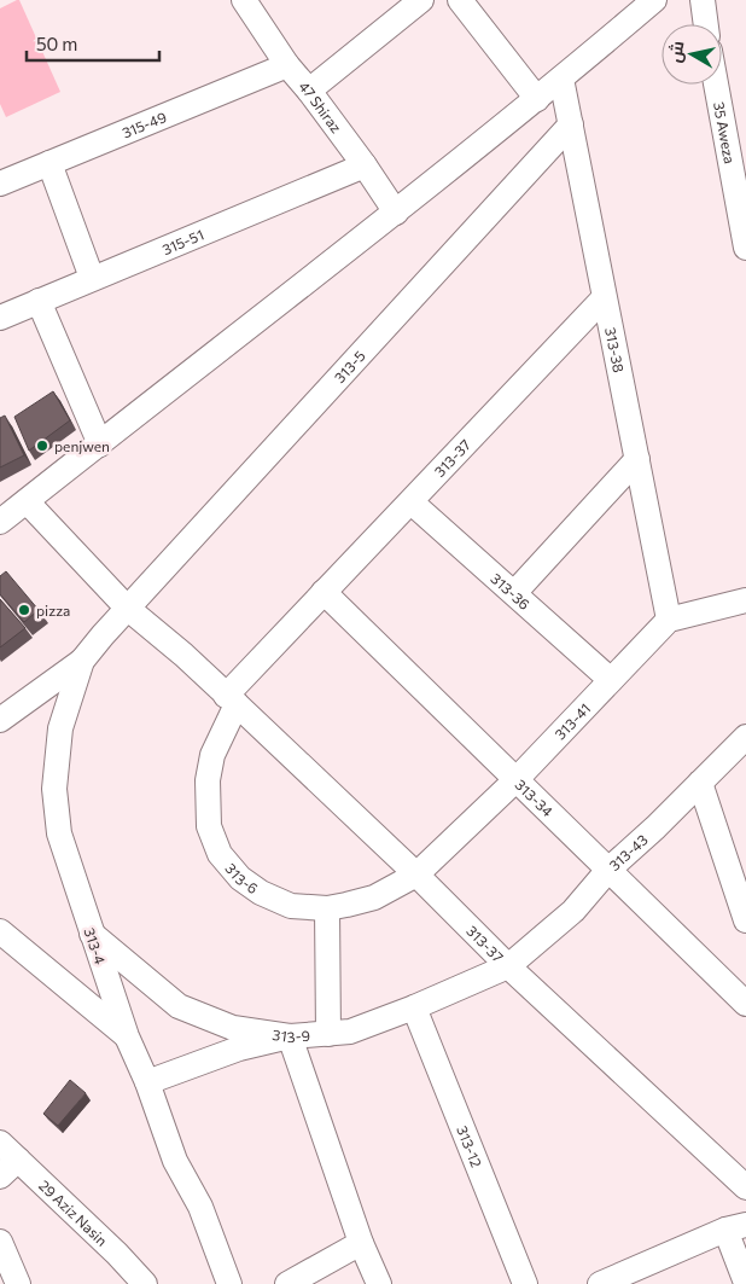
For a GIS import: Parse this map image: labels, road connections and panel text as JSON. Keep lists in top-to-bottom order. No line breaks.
{"streets":{"street":["47 Shiraz","315-49","35 Aweza","315-51","313-38","313-5","313-37","313-36","313-41","313-34","313-43","313-6","313-4","313-9","313-12","29 Aziz Nasin"]},"crossings":[["47 Shiraz","315-49"],["47 Shiraz","315-51"],["313-38","313-5"],["313-38","313-37"],["313-38","313-41"],["313-5","313-37"],["313-5","313-4"],["313-37","313-36"],["313-37","313-41"],["313-37","313-34"],["313-37","313-43"],["313-37","313-6"],["313-37","313-4"],["313-37","313-9"],["313-36","313-41"],["313-41","313-34"],["313-41","313-6"],["313-34","313-43"],["313-43","313-9"],["313-4","313-9"],["313-9","313-12"]],"places":["penjwen","pizza"],"scale_bar":"50 m","north":"left"}
